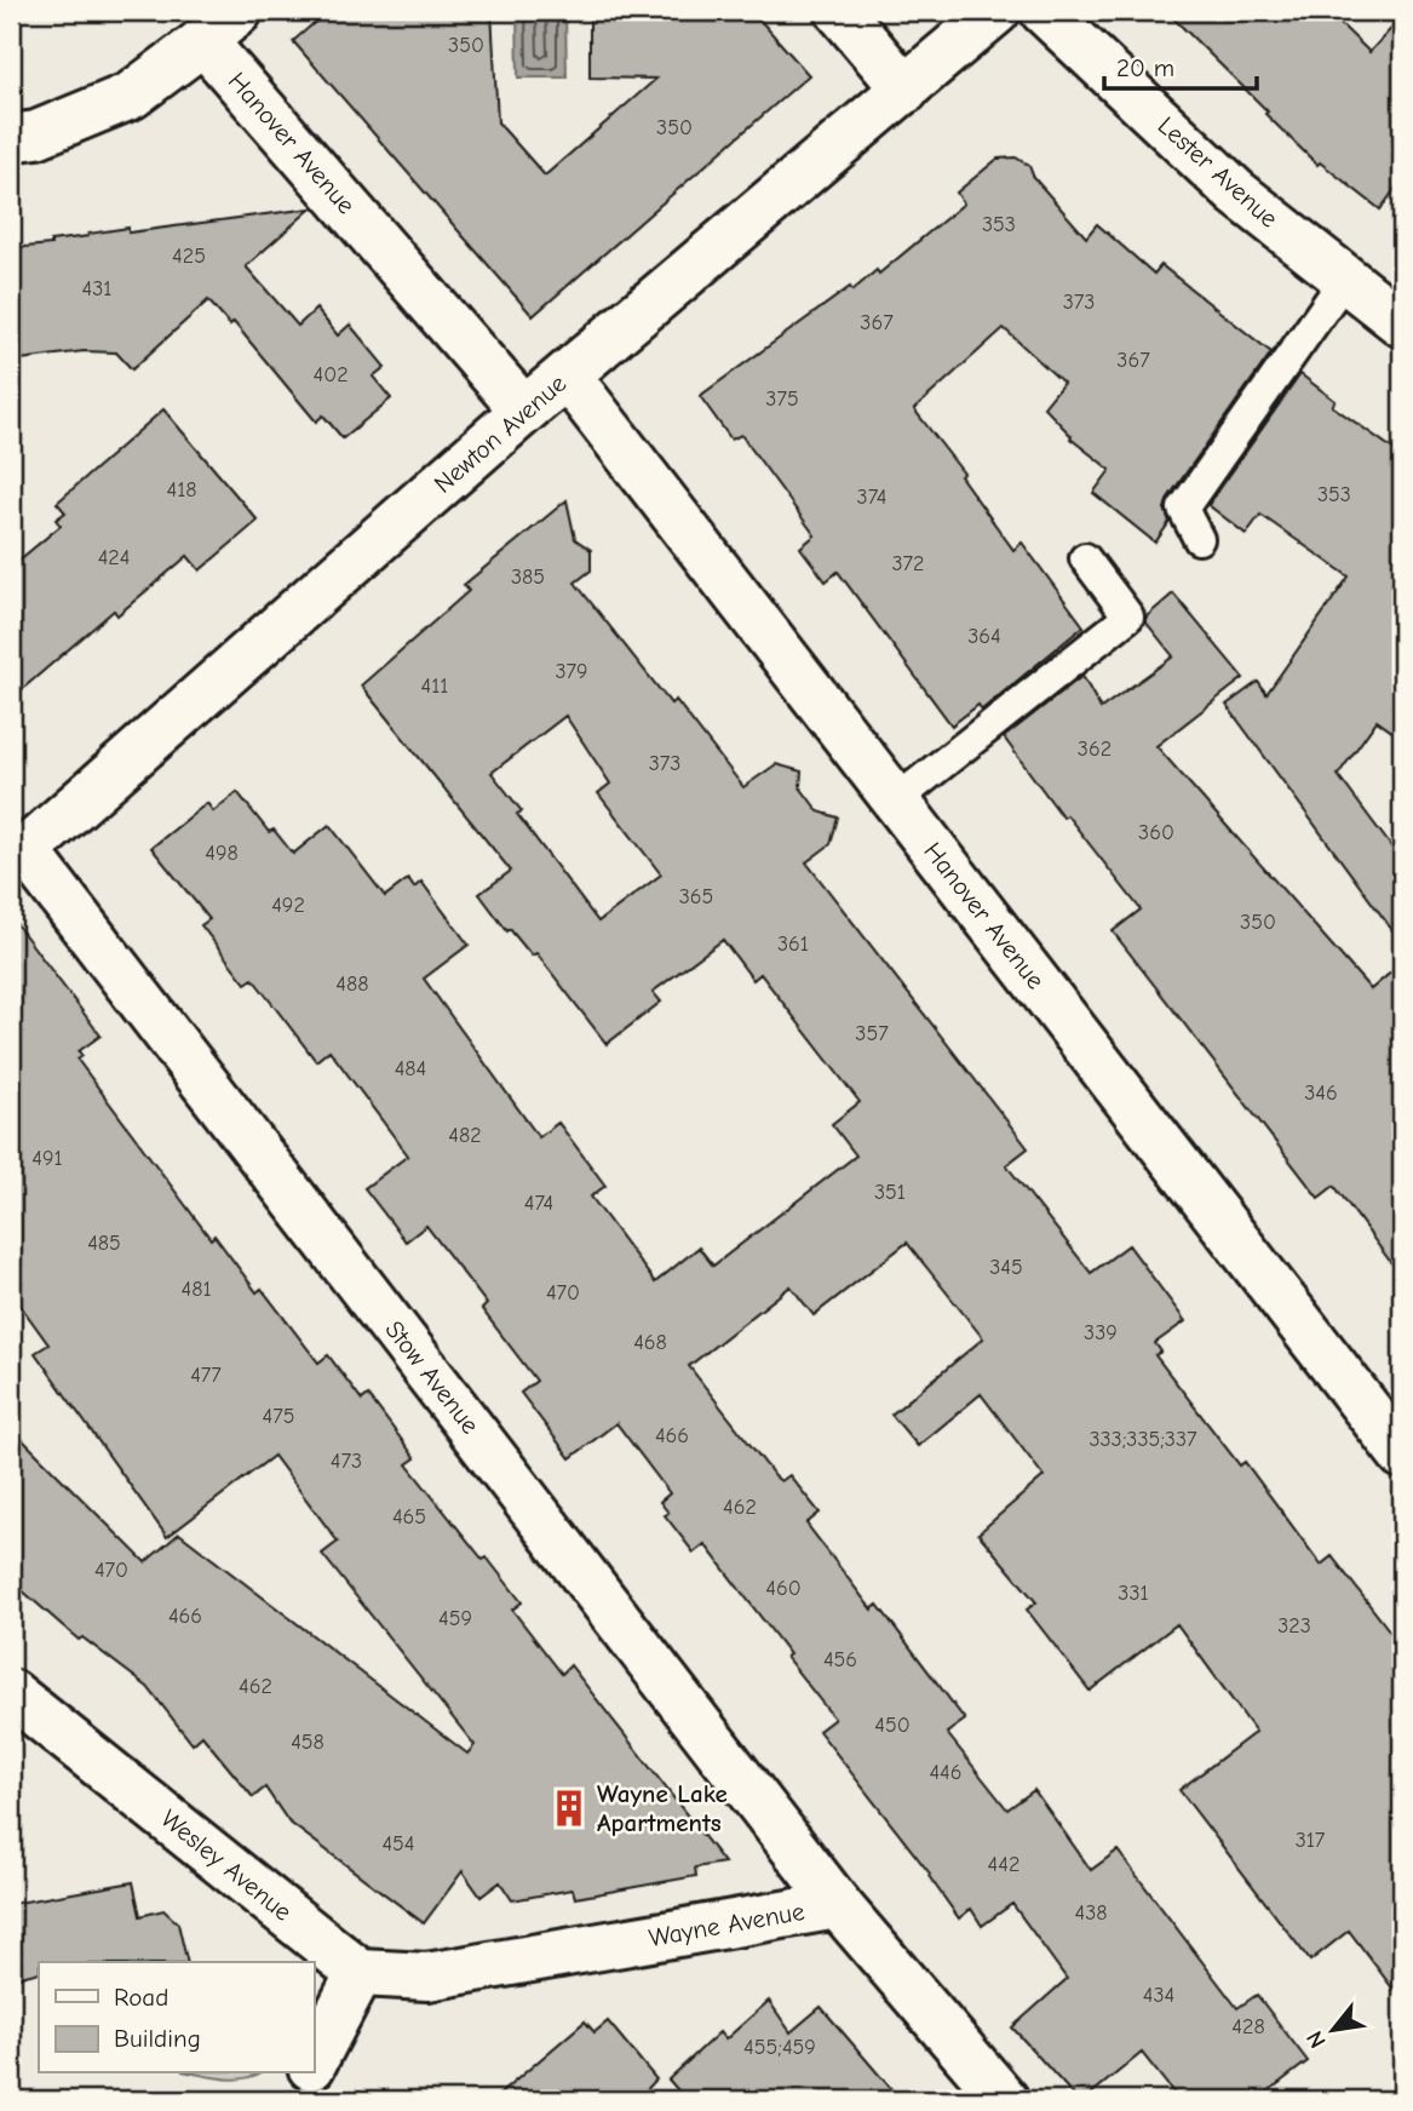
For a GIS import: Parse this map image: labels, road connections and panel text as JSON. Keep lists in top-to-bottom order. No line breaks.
{"streets":{"street":["Hanover Avenue","Lester Avenue","Newton Avenue","Stow Avenue","Wesley Avenue","Wayne Avenue"]},"crossings":[["Hanover Avenue","Newton Avenue"],["Newton Avenue","Stow Avenue"],["Stow Avenue","Wayne Avenue"],["Wesley Avenue","Wayne Avenue"]],"places":{"building":["Wayne Lake Apartments"]},"house_numbers":["350","350","353","425","431","373","367","367","402","375","418","353","374","424","372","385","364","379","411","362","373","360","498","365","492","350","361","488","357","484","346","482","491","351","474","485","345","481","470","339","468","477","475","466","333;335;337","473","462","465","470","460","331","466","459","323","456","462","450","458","446","317","454","442","438","434","428","455;459"],"legend":["Road","Building"],"scale_bar":"20 m","north":"bottom left"}
